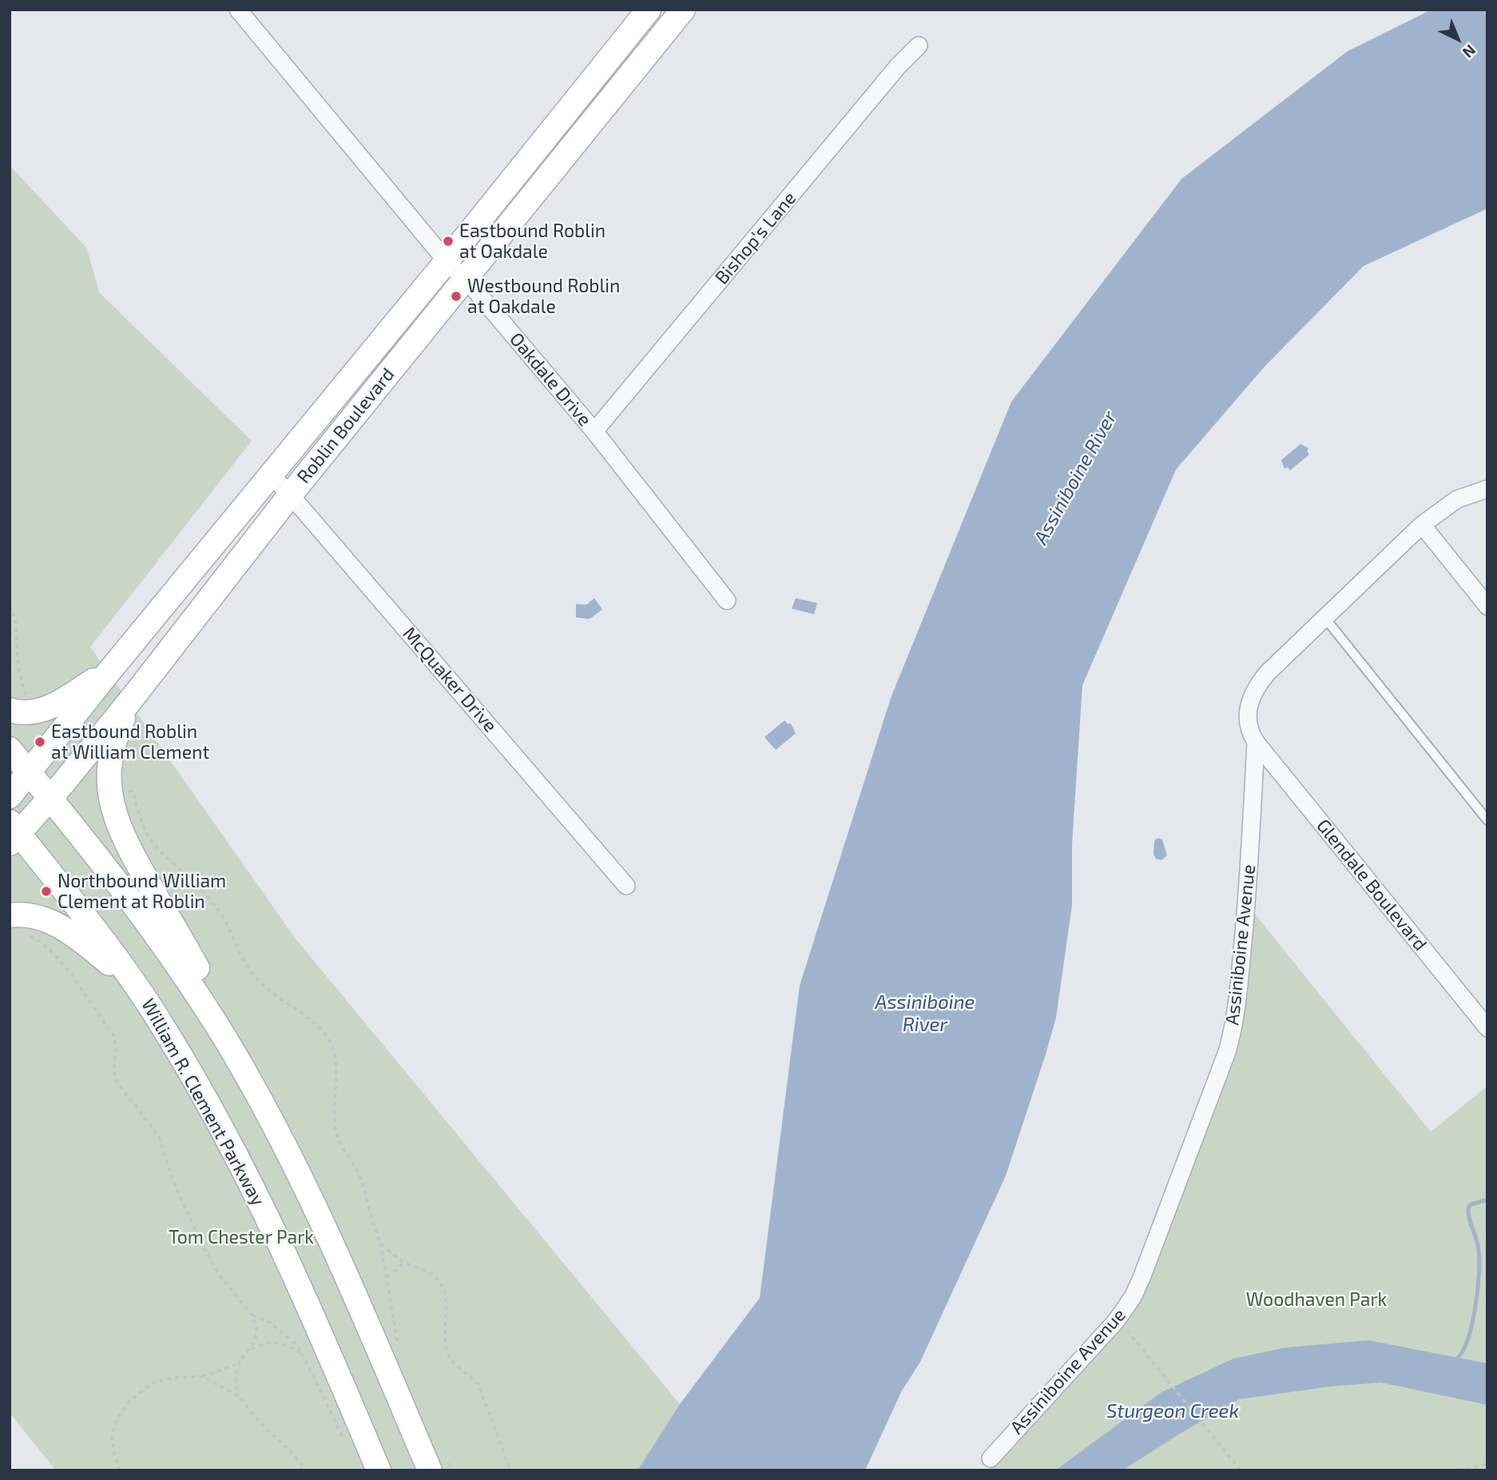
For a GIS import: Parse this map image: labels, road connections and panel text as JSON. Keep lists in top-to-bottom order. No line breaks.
{"streets":{"main road":["Roblin Boulevard","William R. Clement Parkway"],"street":["Bishop's Lane","Oakdale Drive","McQuaker Drive","Glendale Boulevard","Assiniboine Avenue"]},"crossings":[["Bishop's Lane","Oakdale Drive"],["Oakdale Drive","Roblin Boulevard"],["Roblin Boulevard","McQuaker Drive"],["Roblin Boulevard","William R. Clement Parkway"],["Glendale Boulevard","Assiniboine Avenue"]],"water":["Assiniboine River","Sturgeon Creek"],"parks":["Tom Chester Park","Woodhaven Park"],"places":["Eastbound Roblin at Oakdale","Westbound Roblin at Oakdale","Eastbound Roblin at William Clement","Northbound William Clement at Roblin"],"north":"bottom right"}
